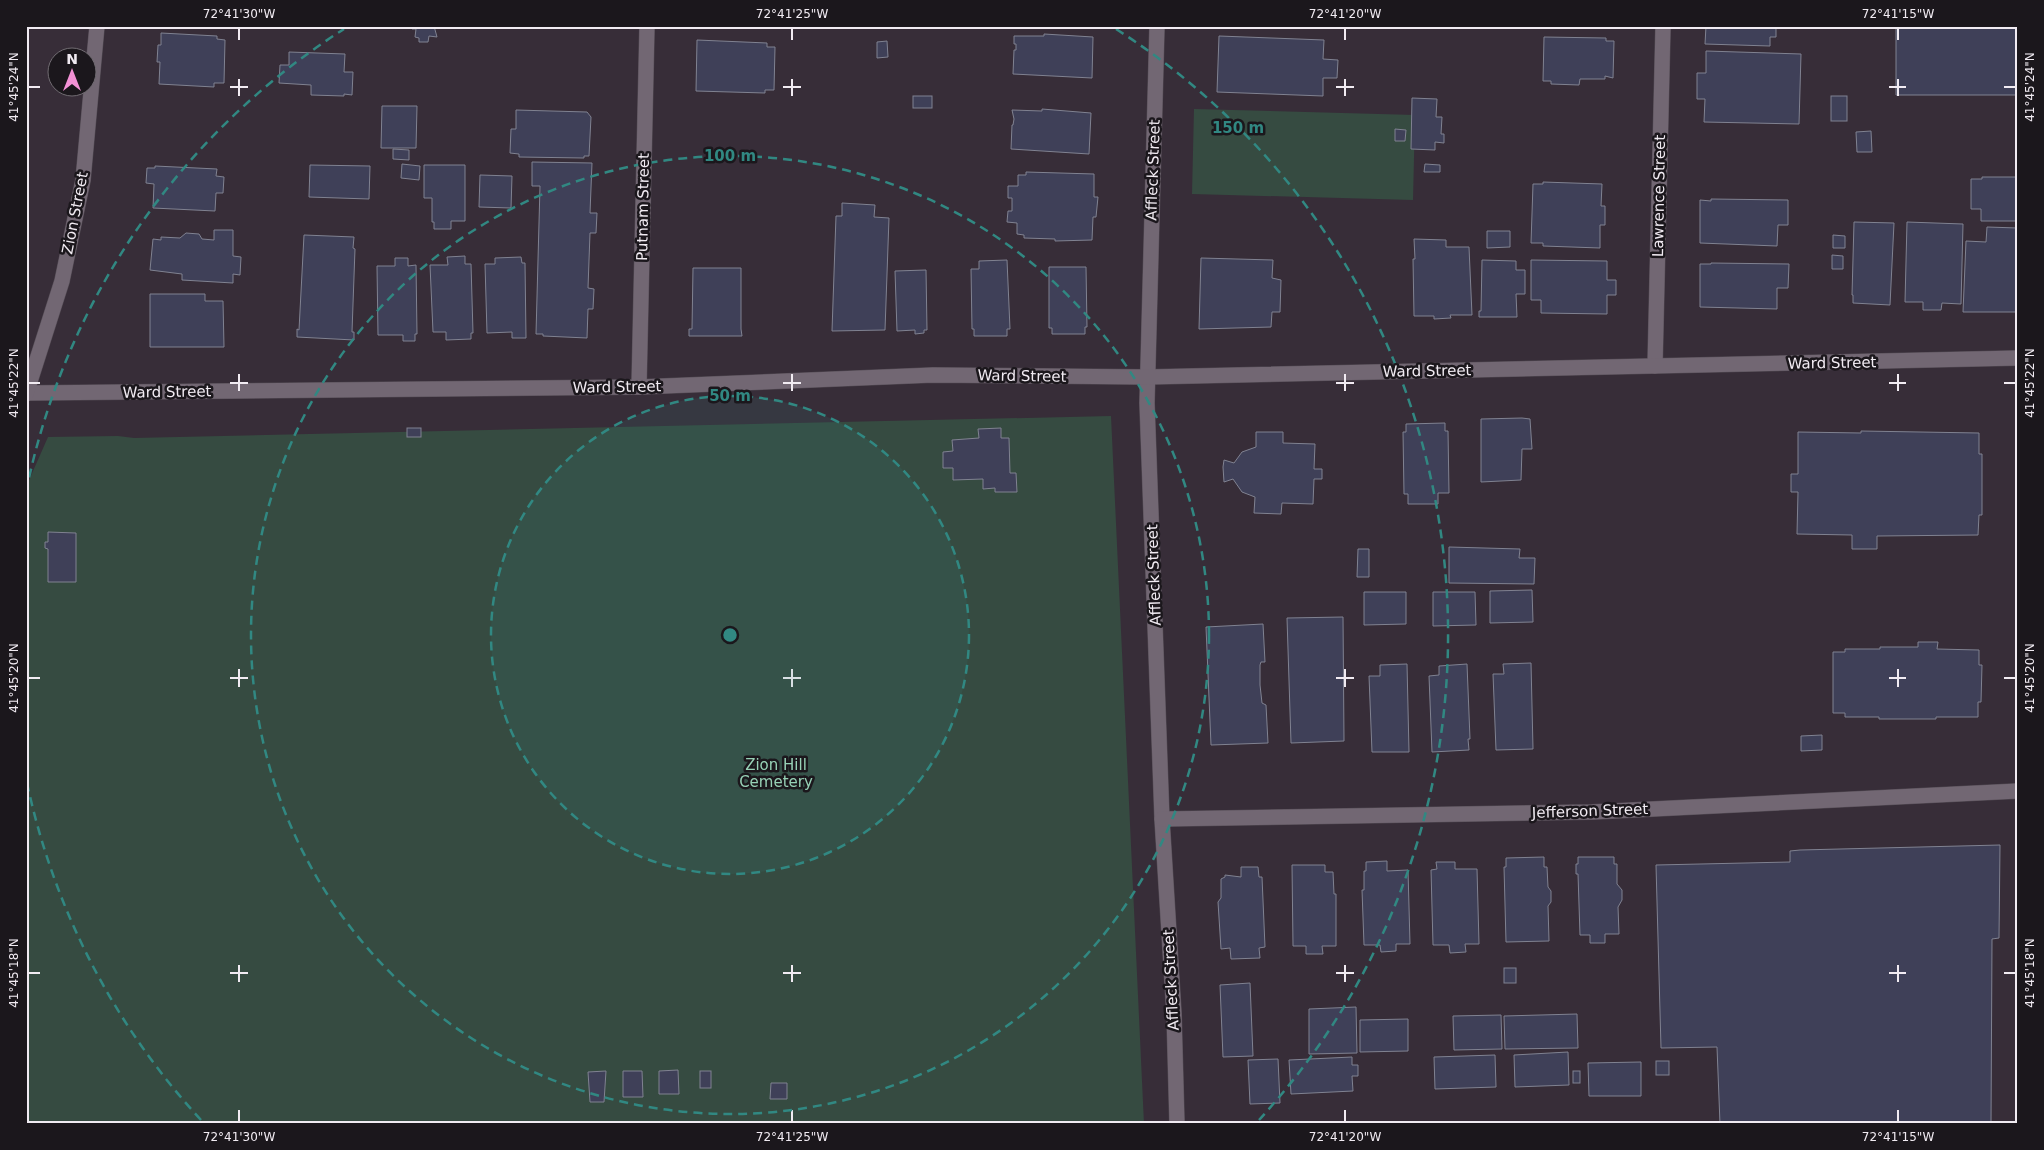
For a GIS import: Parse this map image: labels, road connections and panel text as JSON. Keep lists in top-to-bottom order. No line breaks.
{"streets":{"street":["Affleck Street","Lawrence Street","Putnam Street","Zion Street","Ward Street","Jefferson Street"]},"crossings":[["Affleck Street","Ward Street"],["Affleck Street","Jefferson Street"],["Lawrence Street","Ward Street"],["Putnam Street","Ward Street"],["Zion Street","Ward Street"]],"parks":["Zion Hill Cemetery"],"north":"top","coordinates":["72°41'30\"W","72°41'25\"W","72°41'20\"W","72°41'15\"W","41°45'24\"N","41°45'22\"N","41°45'20\"N","41°45'18\"N"],"rings":["150 m","100 m","50 m"]}
